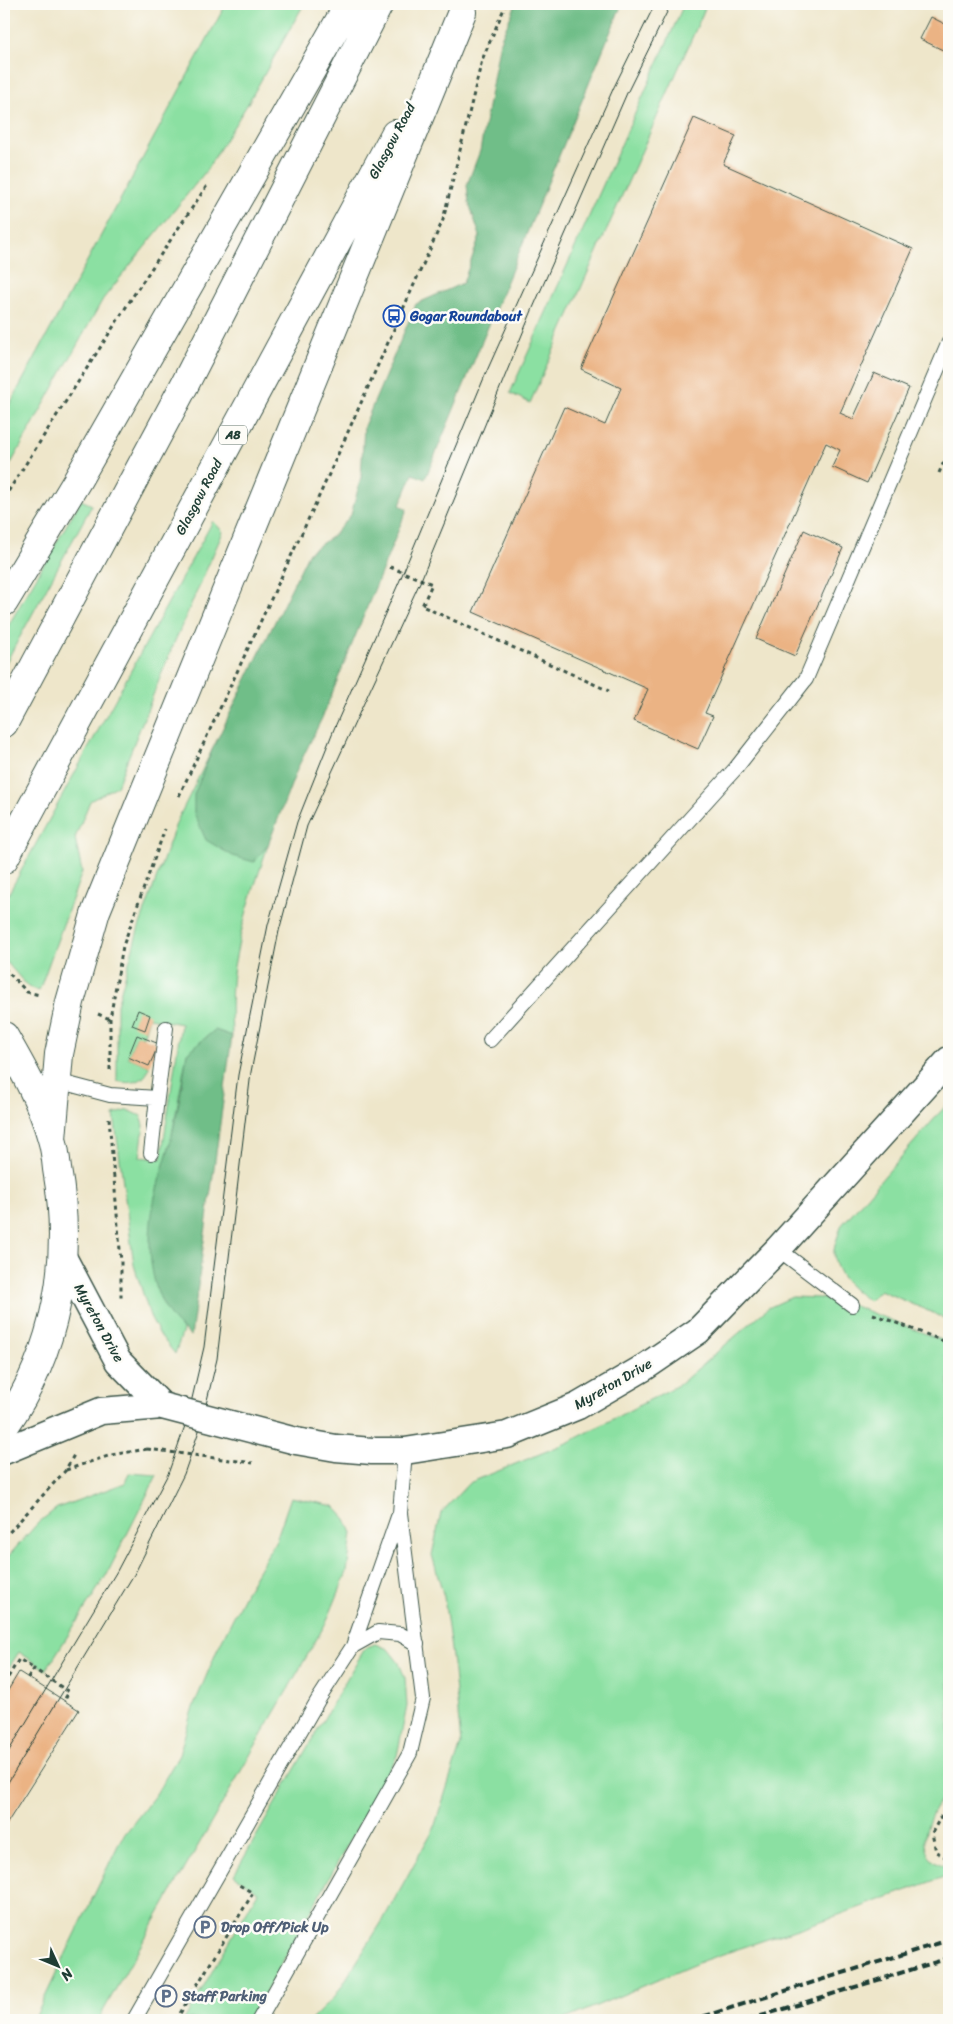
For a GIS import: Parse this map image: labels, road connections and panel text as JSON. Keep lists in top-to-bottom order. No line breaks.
{"streets":{"main road":["Glasgow Road","A8"],"street":["Myreton Drive"]},"places":{"bus stop":["Gogar Roundabout"],"parking":["Drop Off/Pick Up","Staff Parking"]},"north":"bottom right"}
